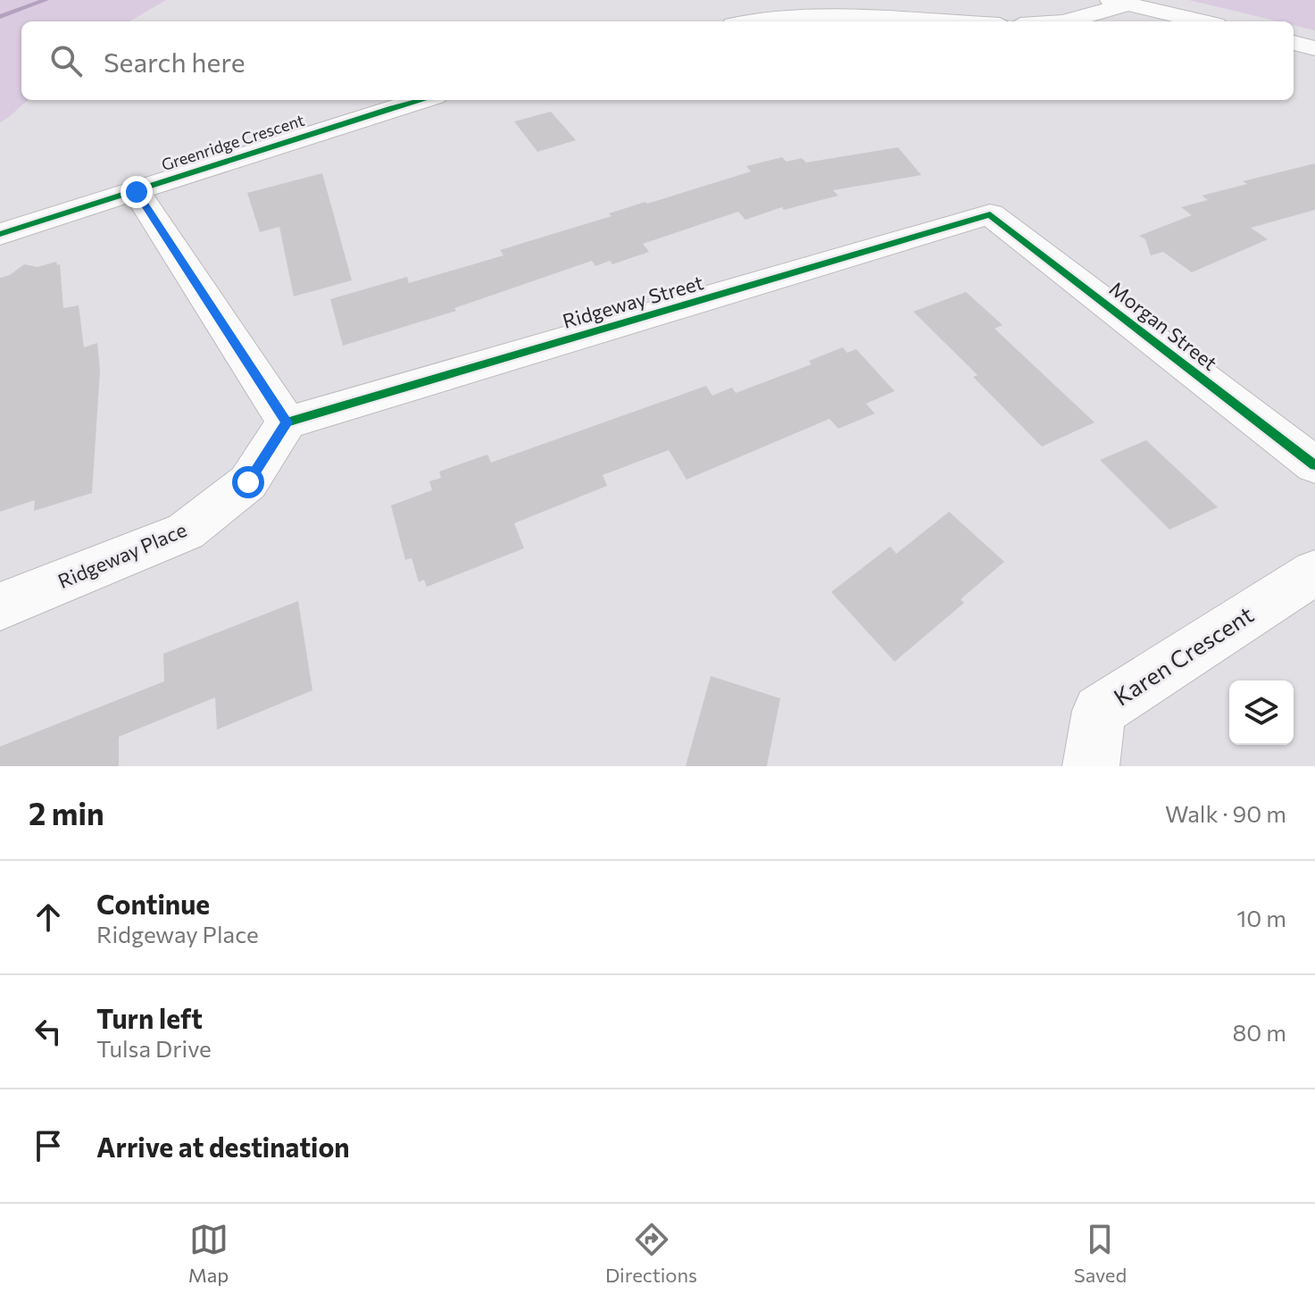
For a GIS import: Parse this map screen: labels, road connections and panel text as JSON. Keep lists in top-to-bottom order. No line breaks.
{"streets":{"street":["Greenridge Crescent","Ridgeway Street","Morgan Street","Ridgeway Place","Karen Crescent"]},"crossings":[["Ridgeway Street","Morgan Street"],["Ridgeway Street","Ridgeway Place"]],"page":{"search":"Search here","heading":["2 min","Walk · 90 m"],"list":[["Continue","Ridgeway Place","10 m"],["Turn left","Tulsa Drive","80 m"],"Arrive at destination"],"nav":["Map","Directions","Saved"]}}
